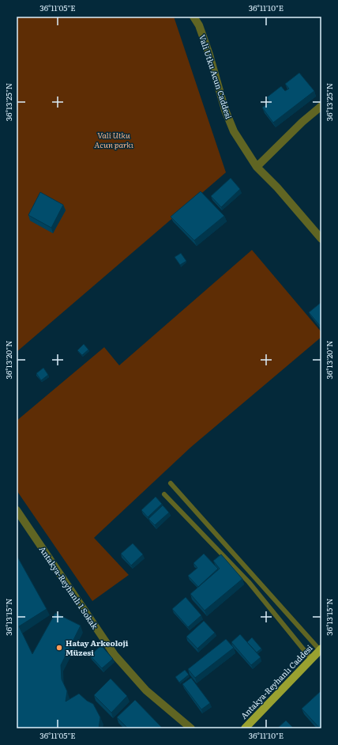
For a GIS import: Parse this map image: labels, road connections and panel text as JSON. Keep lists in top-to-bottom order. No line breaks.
{"streets":{"main road":["Antakya-Reyhanlı Caddesi"],"street":["Vali Utku Acun Caddesi","Antakya-Reyhanlı 1 Sokak"]},"parks":["Vali Utku Acun parkı"],"places":["Hatay Arkeoloji Müzesi"],"coordinates":["36°11'05\"E","36°11'10\"E","36°13'25\"N","36°13'20\"N","36°13'15\"N"]}
